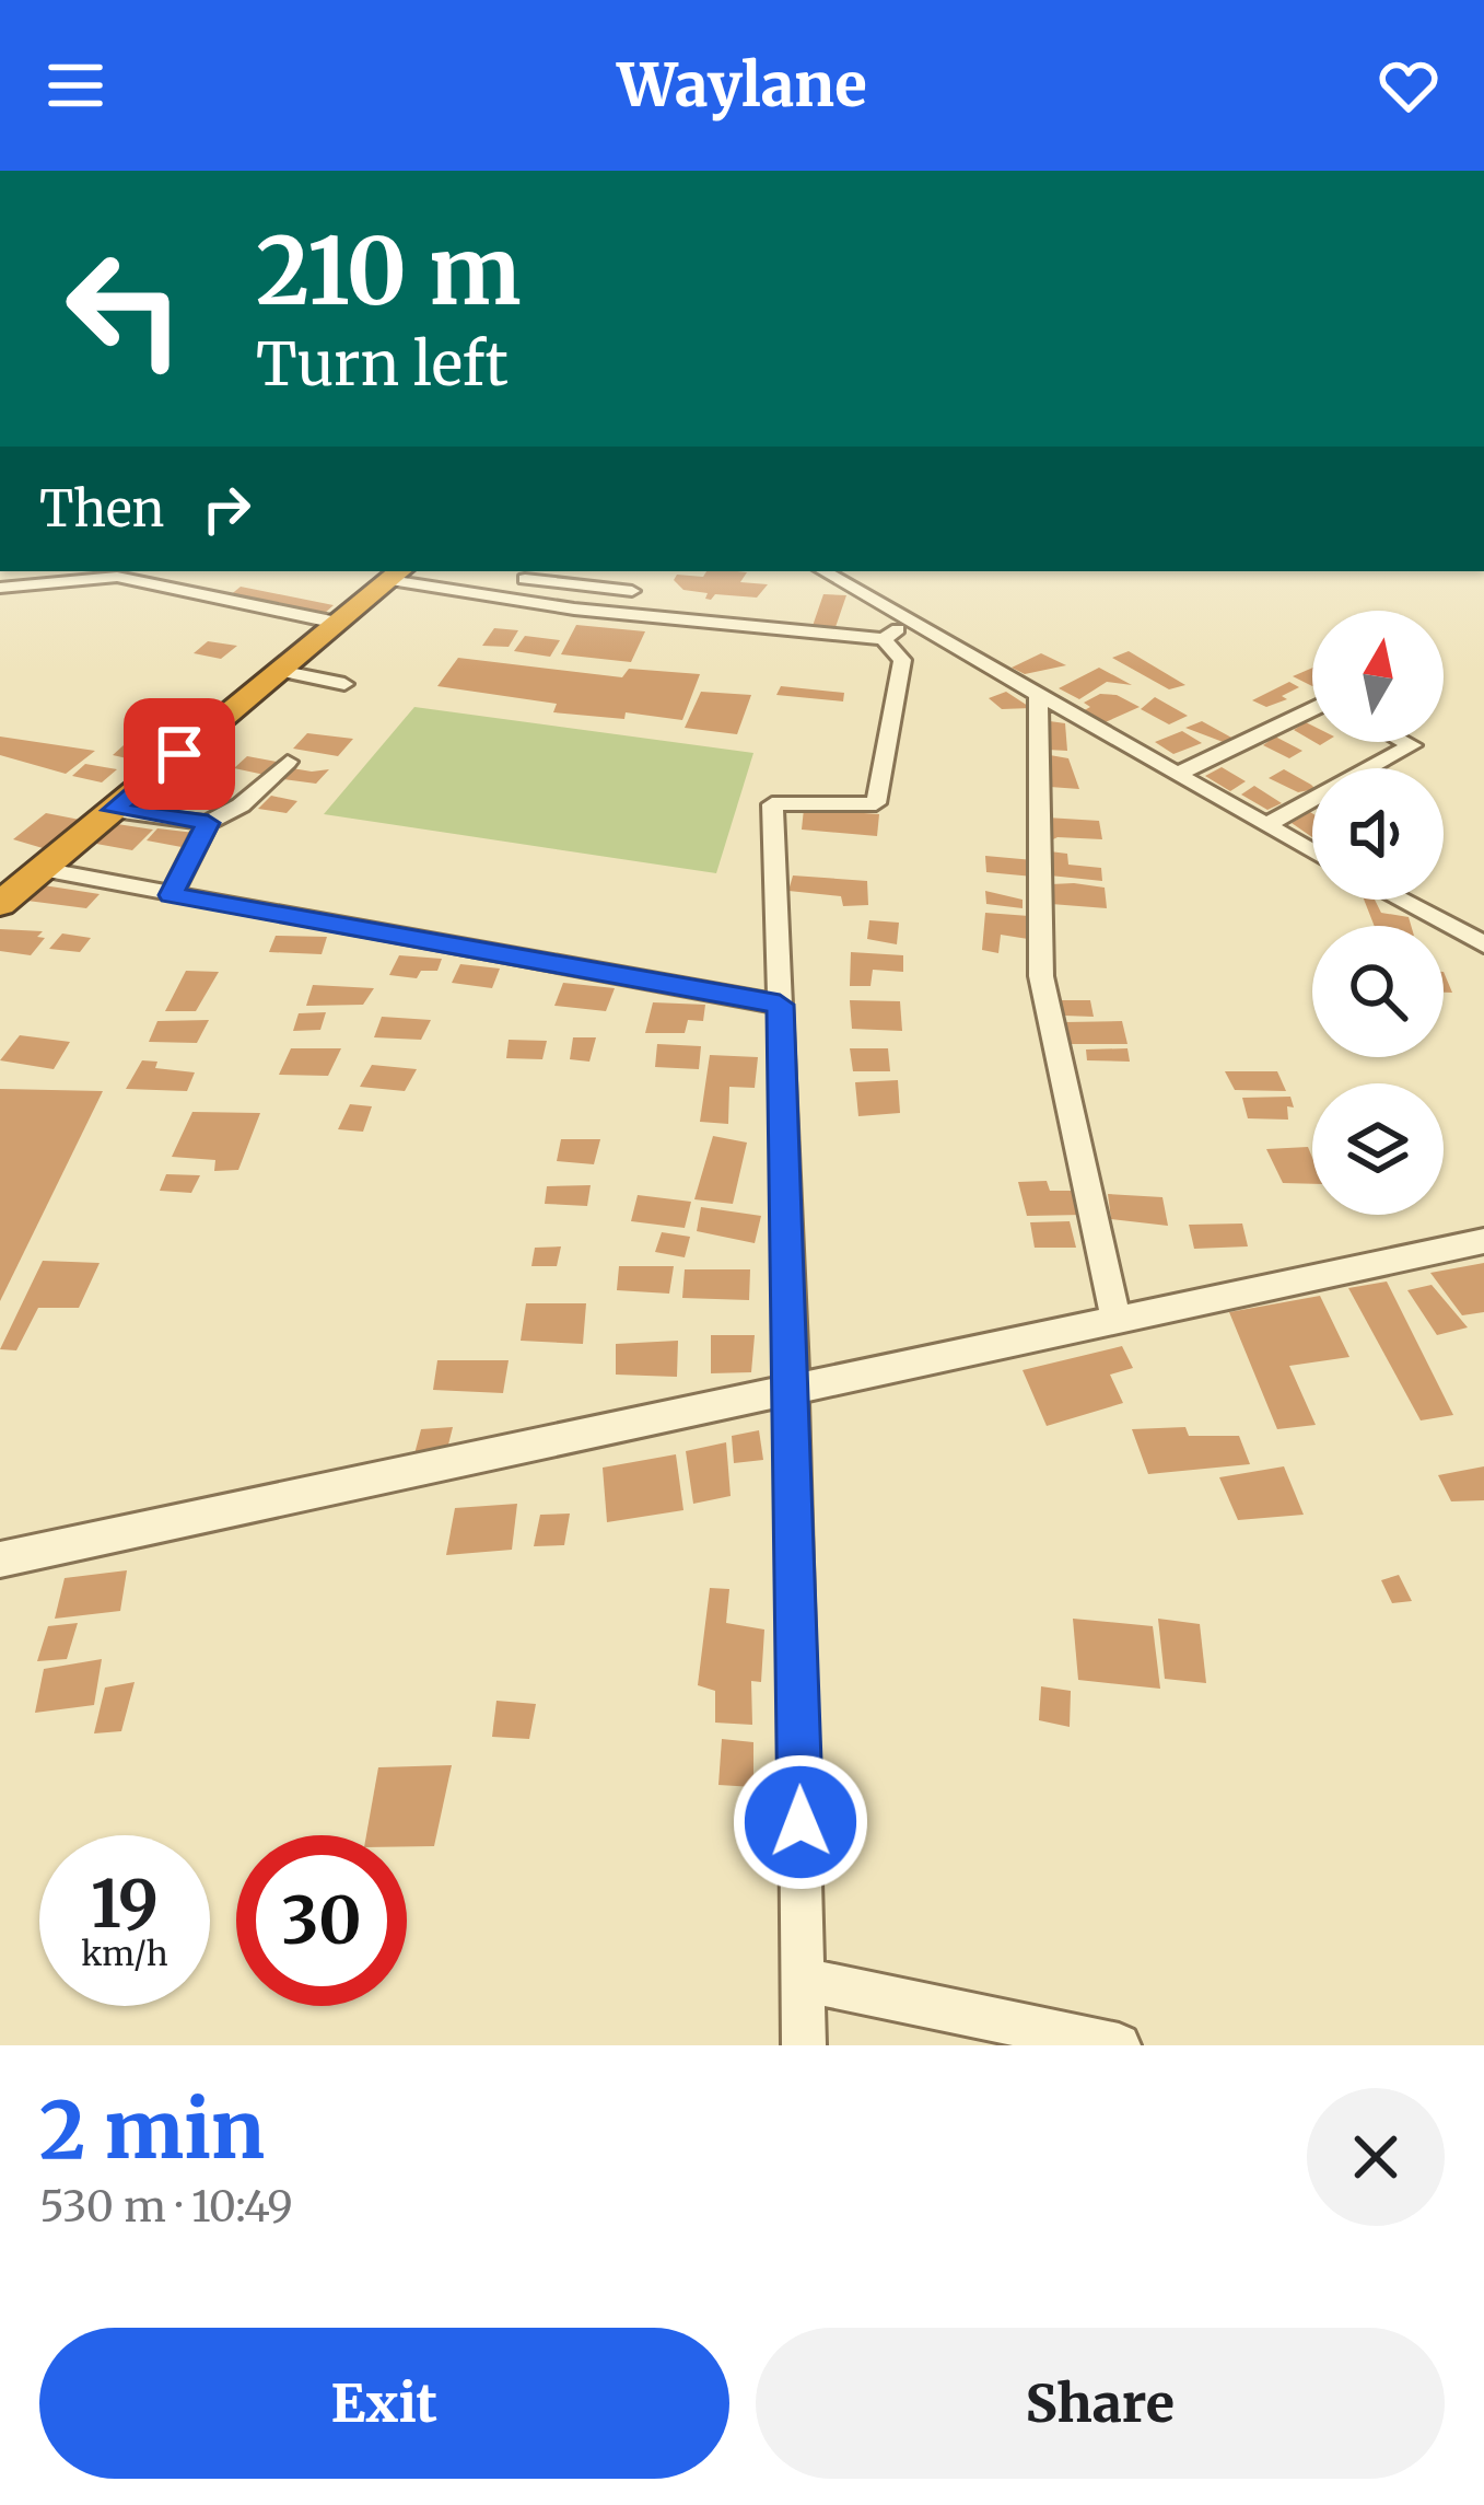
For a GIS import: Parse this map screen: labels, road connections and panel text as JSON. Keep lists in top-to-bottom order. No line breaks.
{"north":"top","page":{"header":"Waylane","turn":["210 m","Turn left"],"then":"Then","speed":"19 km/h","limit":"30","heading":["2 min","530 m · 10:49"],"buttons":["Exit","Share"]}}
